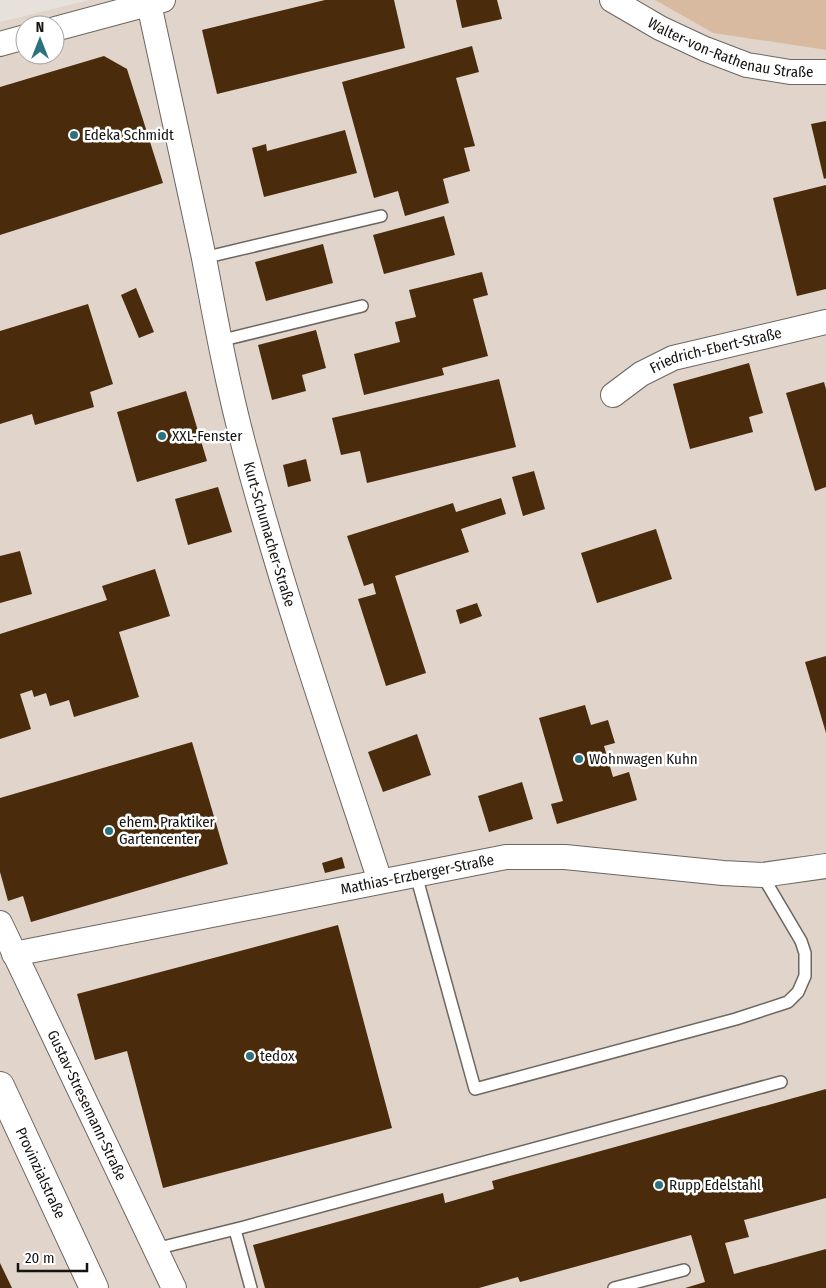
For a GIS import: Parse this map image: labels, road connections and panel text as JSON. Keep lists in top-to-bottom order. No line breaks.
{"streets":{"main road":["Provinzialstraße"],"street":["Walter-von-Rathenau Straße","Friedrich-Ebert-Straße","Kurt-Schumacher-Straße","Mathias-Erzberger-Straße","Gustav-Stresemann-Straße"]},"crossings":[["Kurt-Schumacher-Straße","Mathias-Erzberger-Straße"],["Mathias-Erzberger-Straße","Gustav-Stresemann-Straße"]],"places":["Edeka Schmidt","XXL-Fenster","Wohnwagen Kuhn","ehem. Praktiker Gartencenter","tedox","Rupp Edelstahl"],"scale_bar":"20 m","north":"top"}
